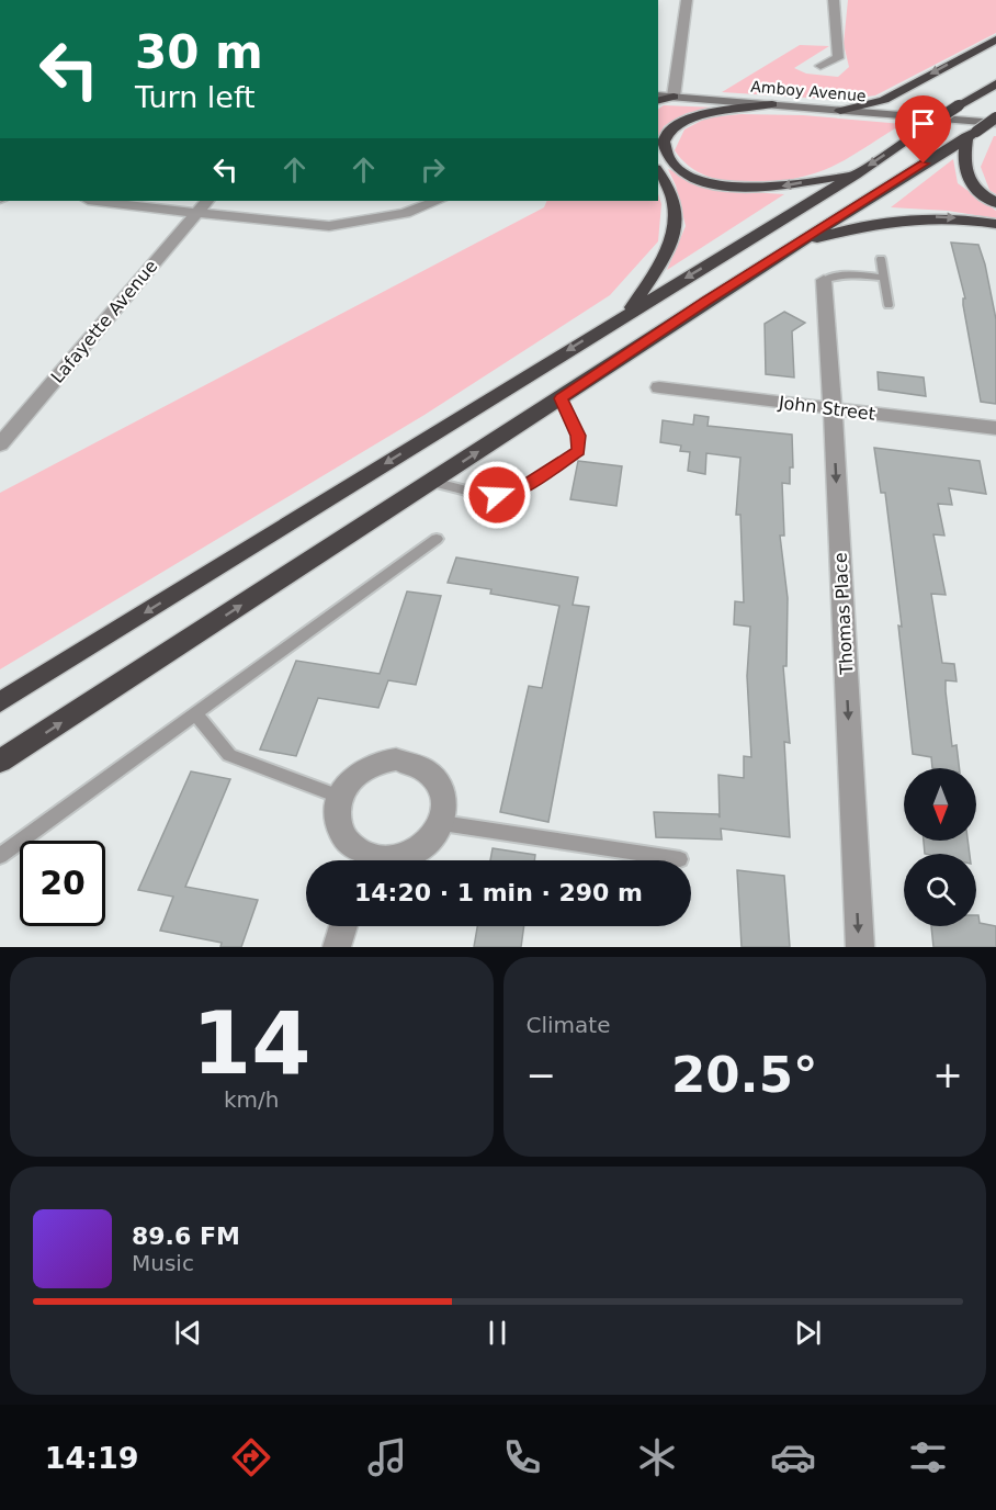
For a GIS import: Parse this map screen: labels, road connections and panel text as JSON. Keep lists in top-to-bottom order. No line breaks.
{"streets":{"street":["Amboy Avenue","Lafayette Avenue","John Street","Thomas Place"]},"crossings":[["John Street","Thomas Place"]],"one_way":["Thomas Place"],"north":"bottom","page":{"turn":["30 m","Turn left"],"limit":"20","trip":"14:20 · 1 min · 290 m","tile":[["14","km/h"],"Climate"],"heat":["−","20.5°","+"],"song":["89.6 FM","Music"],"tabs":"14:19"}}
